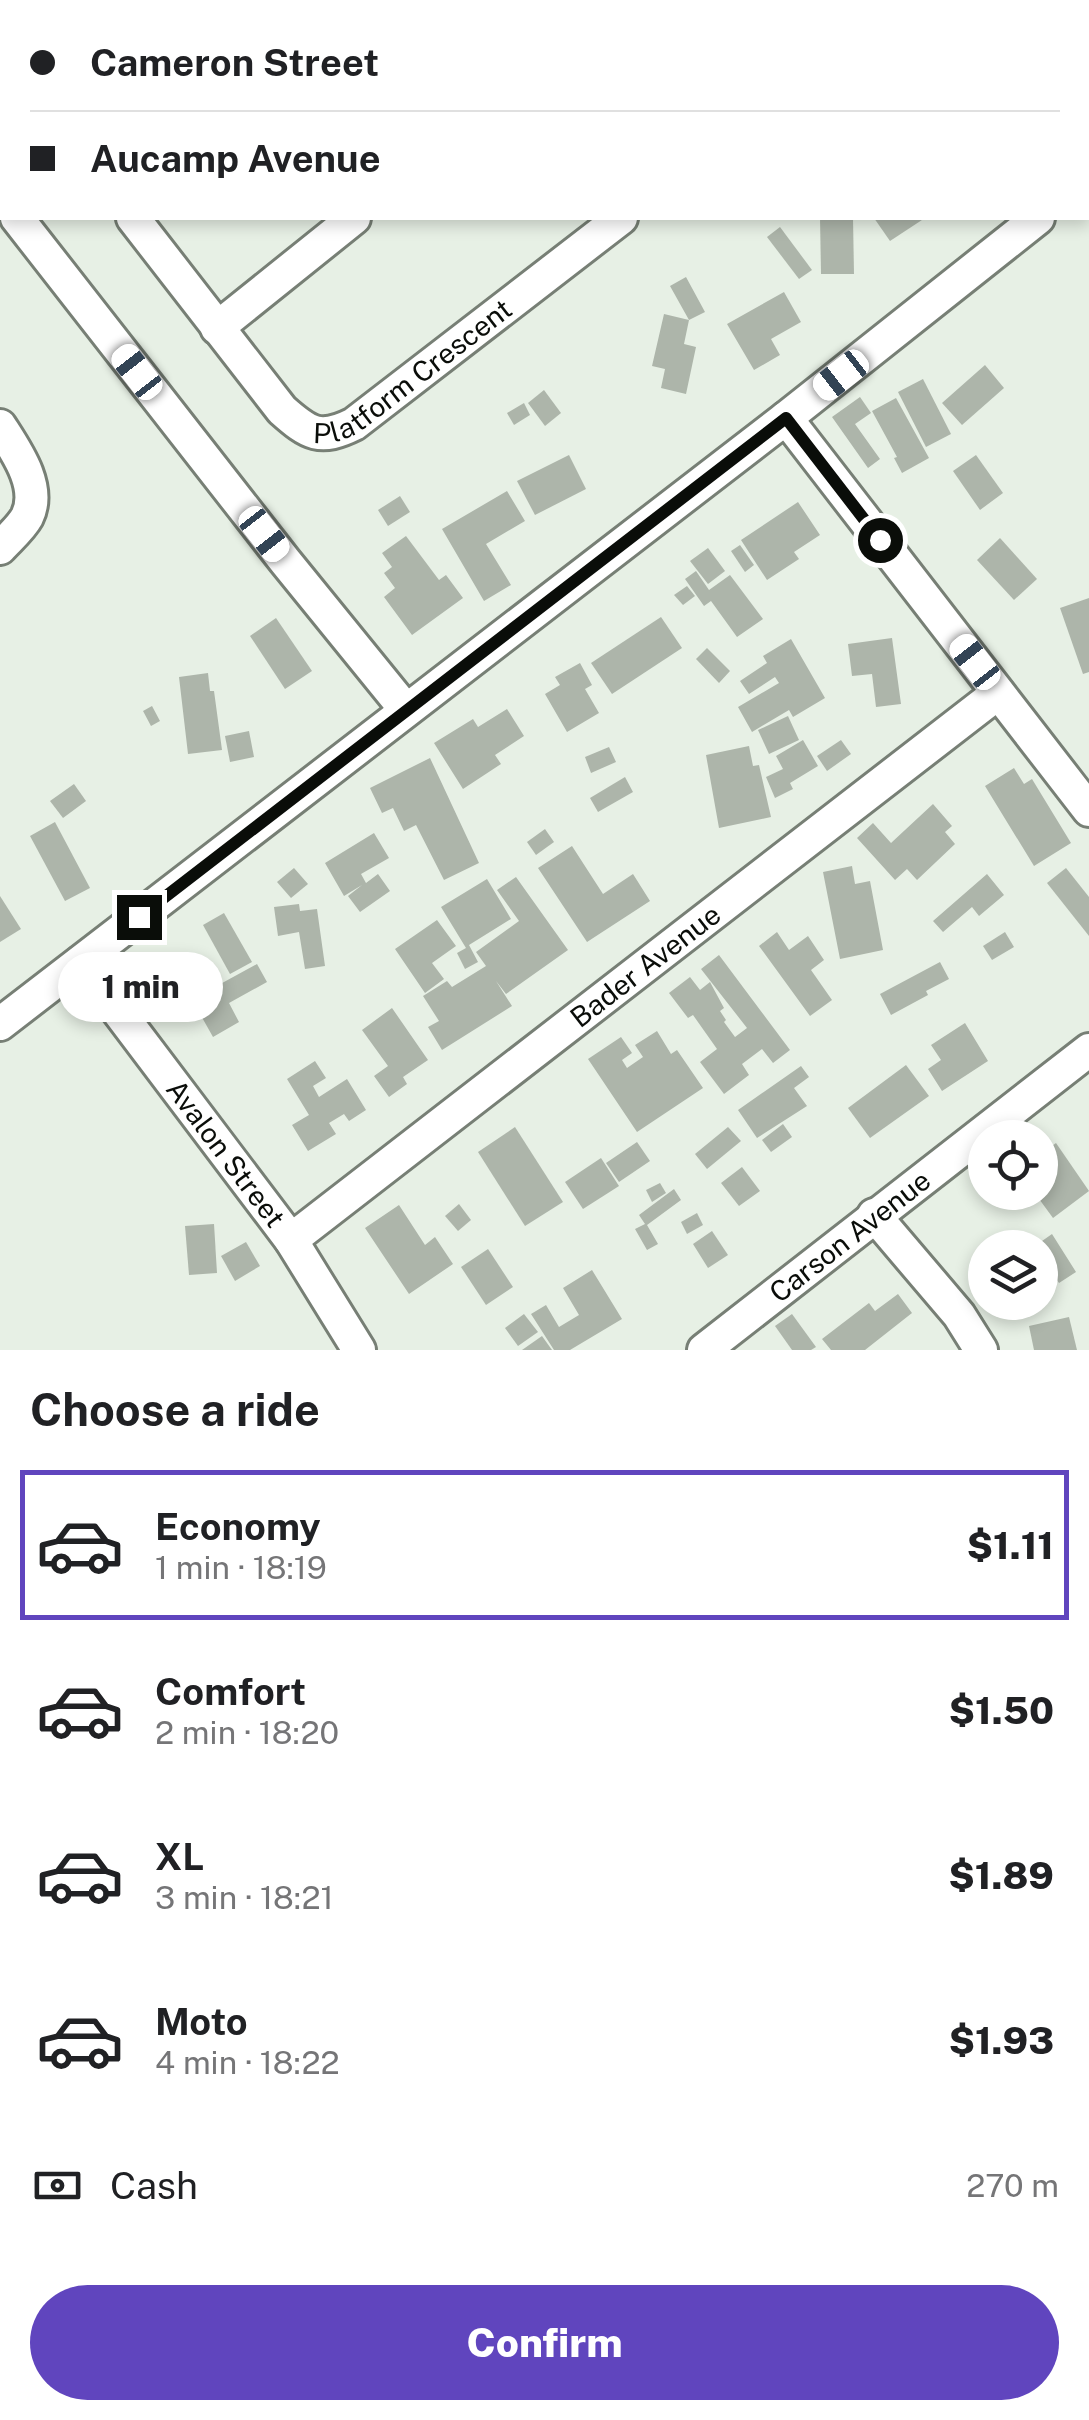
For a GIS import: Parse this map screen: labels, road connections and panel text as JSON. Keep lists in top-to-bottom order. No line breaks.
{"streets":{"street":["Platform Crescent","Bader Avenue","Avalon Street","Carson Avenue"]},"crossings":[["Bader Avenue","Avalon Street"]],"page":{"banner":["Cameron Street","Aucamp Avenue"],"bubble":"1 min","heading":"Choose a ride","list":[{"name":"Economy","note":"1 min · 18:19","value":"$1.11"},{"name":"Comfort","note":"2 min · 18:20","value":"$1.50"},{"name":"XL","note":"3 min · 18:21","value":"$1.89"},{"name":"Moto","note":"4 min · 18:22","value":"$1.93"}],"pay":["Cash","270 m"],"buttons":"Confirm"}}
